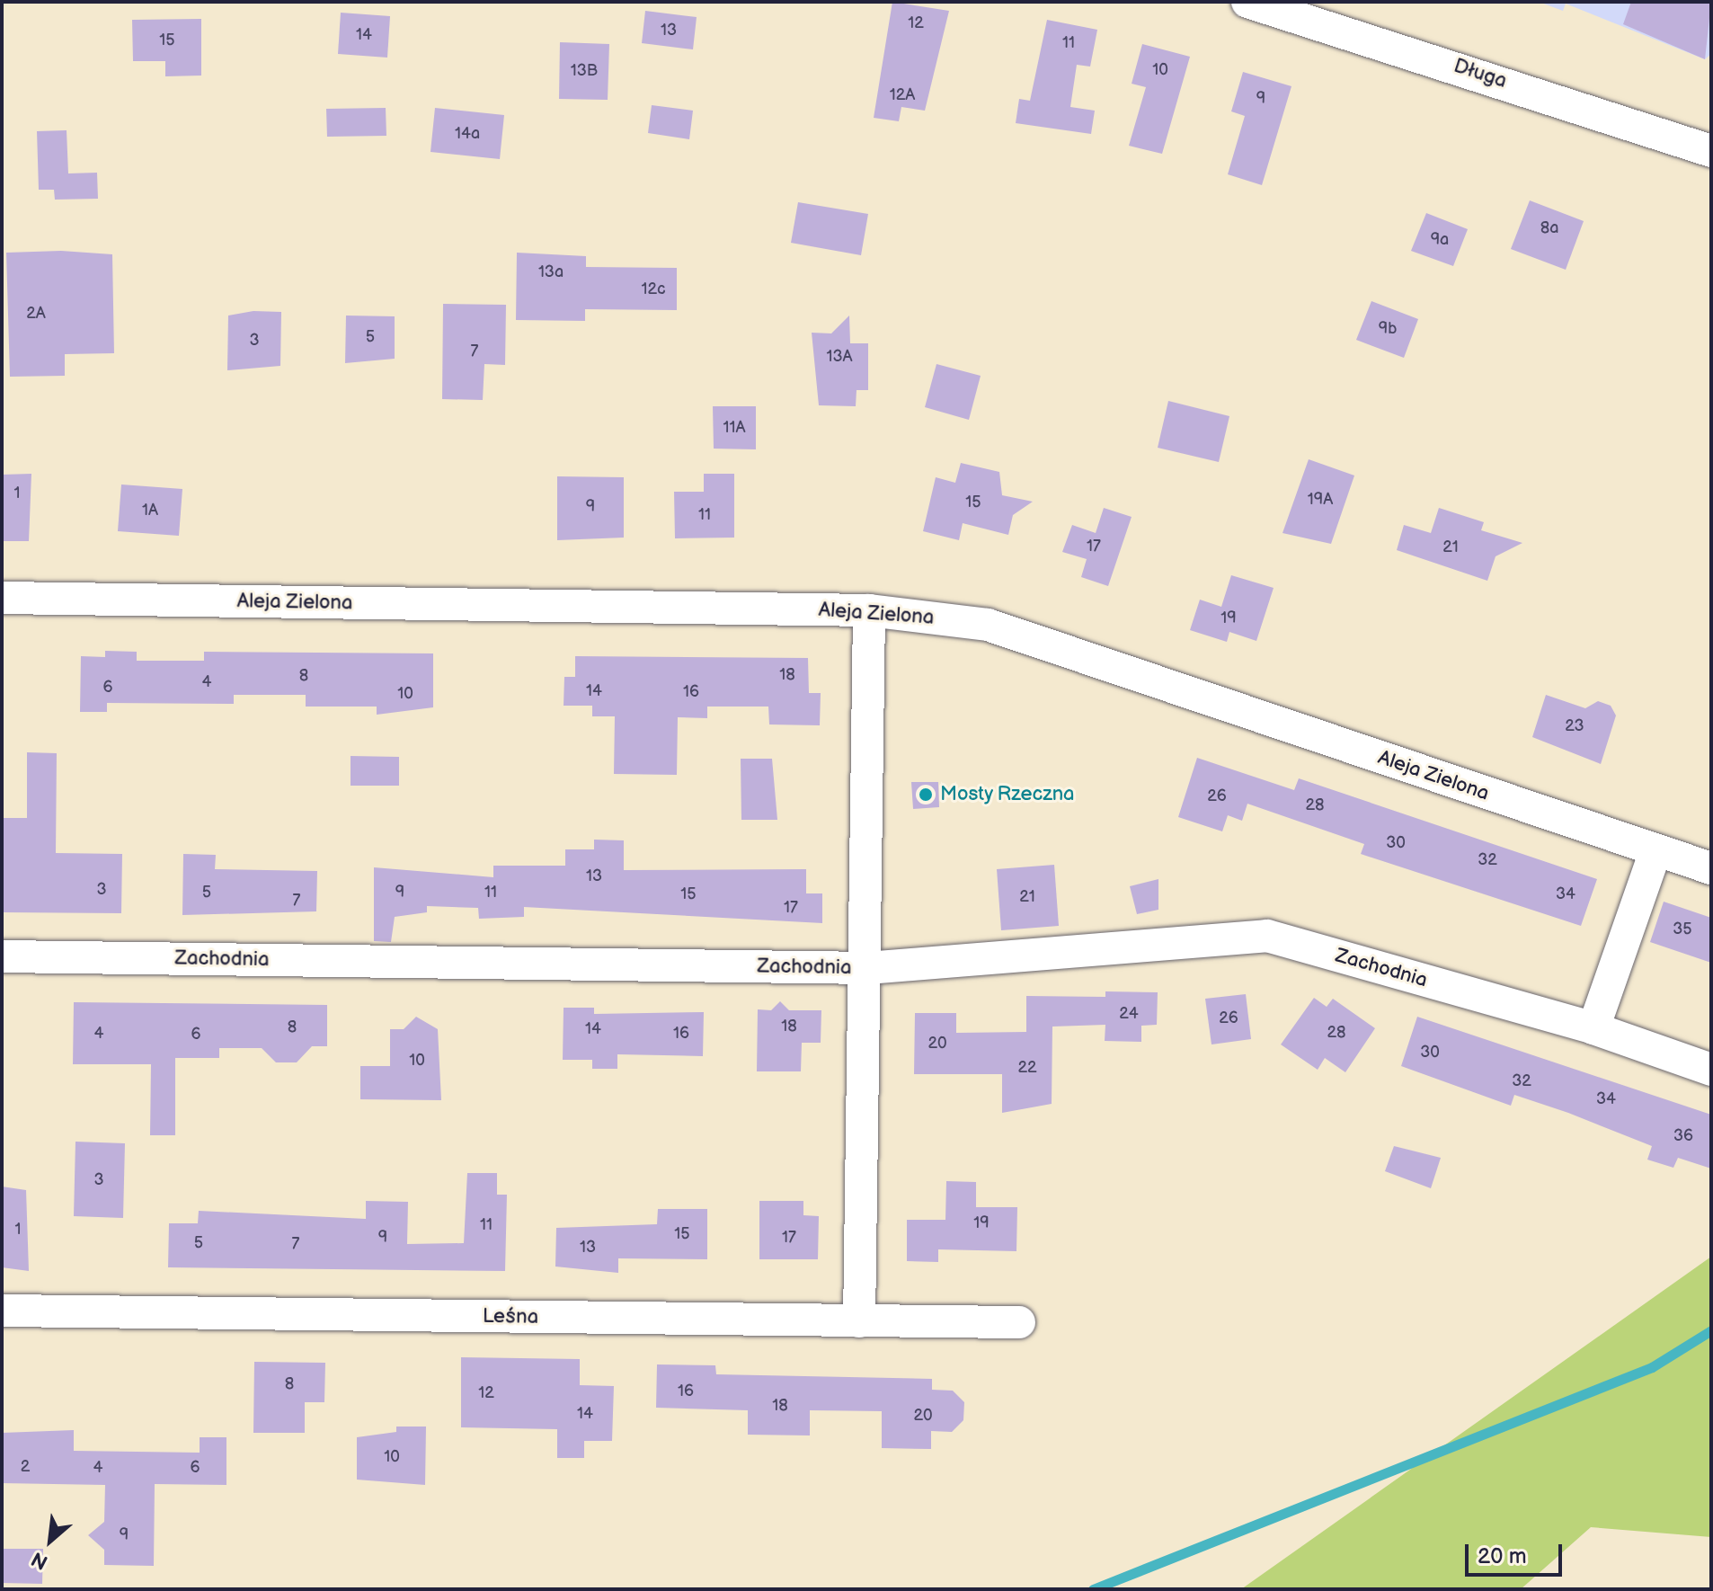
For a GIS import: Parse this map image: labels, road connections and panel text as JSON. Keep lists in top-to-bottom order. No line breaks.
{"streets":{"street":["Długa","Aleja Zielona","Zachodnia","Leśna"]},"places":["Mosty Rzeczna"],"house_numbers":["12","13","14","15","11","10","13B","12A","9","14a","8a","9a","13a","12c","2A","9b","5","3","7","13A","11A","1","19A","15","9","1A","11","17","21","19","18","8","4","6","14","16","10","23","26","28","30","32","13","3","5","9","11","15","34","21","7","17","35","24","26","18","8","14","28","4","16","6","20","30","10","22","32","34","36","3","19","11","1","15","9","17","5","7","13","8","16","12","18","14","20","10","2","4","6","9"],"scale_bar":"20 m","north":"bottom left"}
